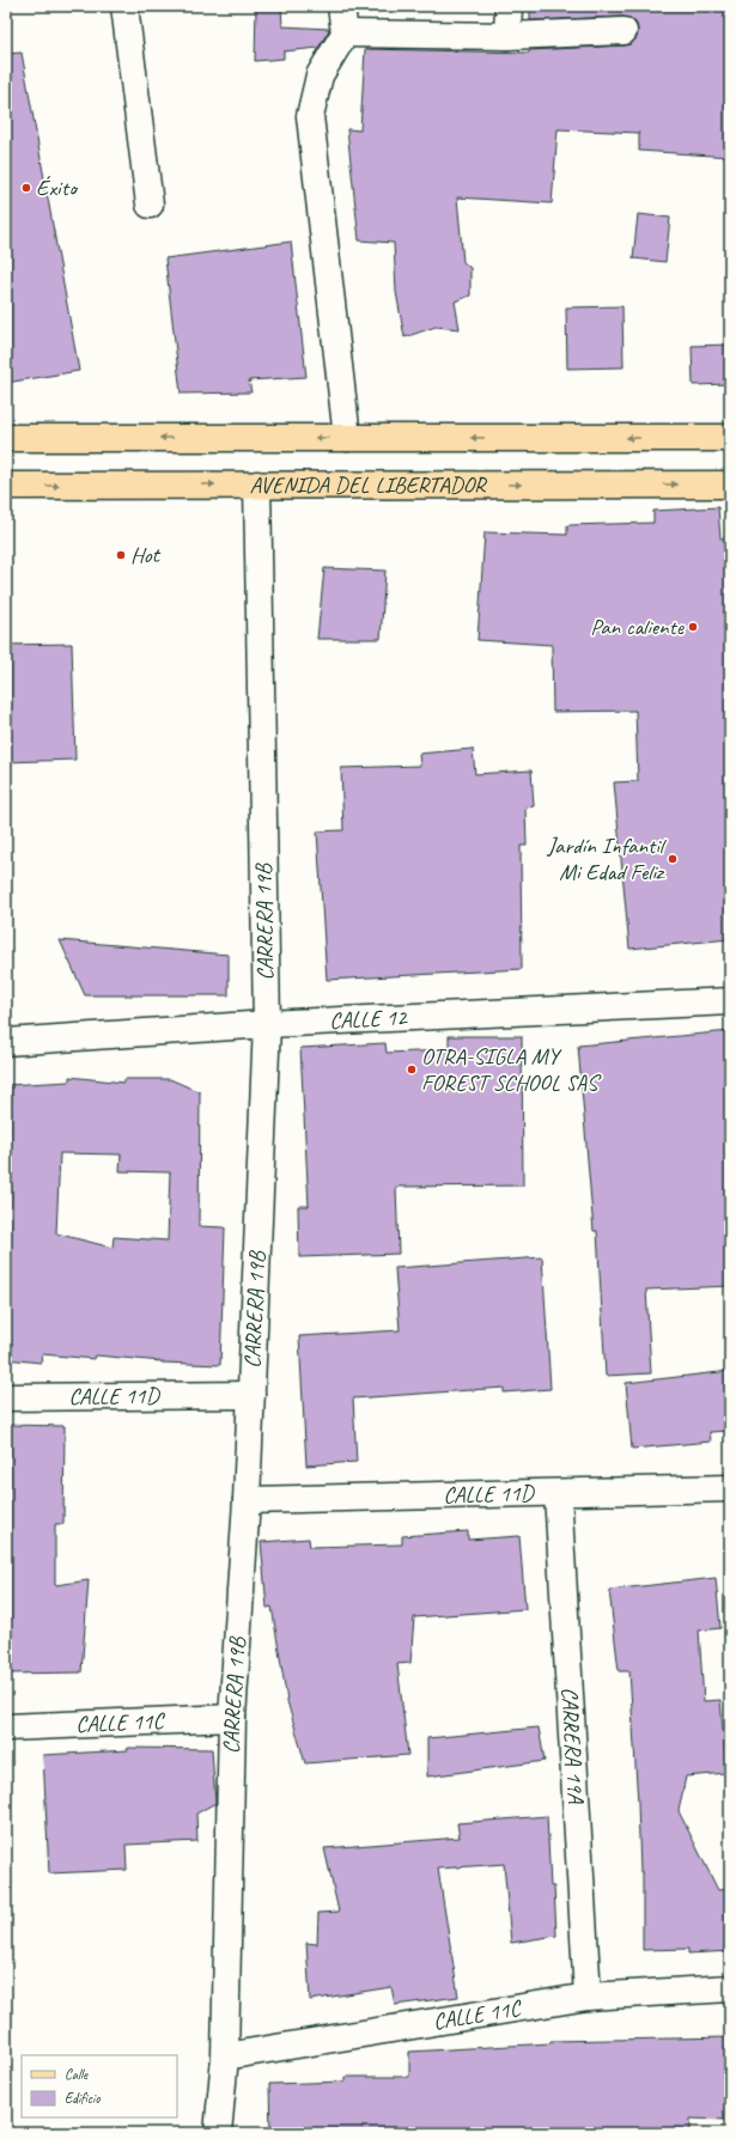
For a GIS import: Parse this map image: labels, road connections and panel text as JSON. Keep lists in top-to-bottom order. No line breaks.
{"streets":{"main road":["AVENIDA DEL LIBERTADOR"],"street":["CARRERA 19B","CALLE 12","CALLE 11D","CALLE 11C","CARRERA 19A"]},"crossings":[["AVENIDA DEL LIBERTADOR","CARRERA 19B"],["CARRERA 19B","CALLE 12"],["CARRERA 19B","CALLE 11D"],["CARRERA 19B","CALLE 11C"],["CALLE 11D","CARRERA 19A"],["CALLE 11C","CARRERA 19A"]],"places":["Éxito","Hot","Pan caliente","Jardín Infantil Mi Edad Feliz","OTRA-SIGLA MY FOREST SCHOOL SAS"],"legend":["Calle","Edificio"]}
